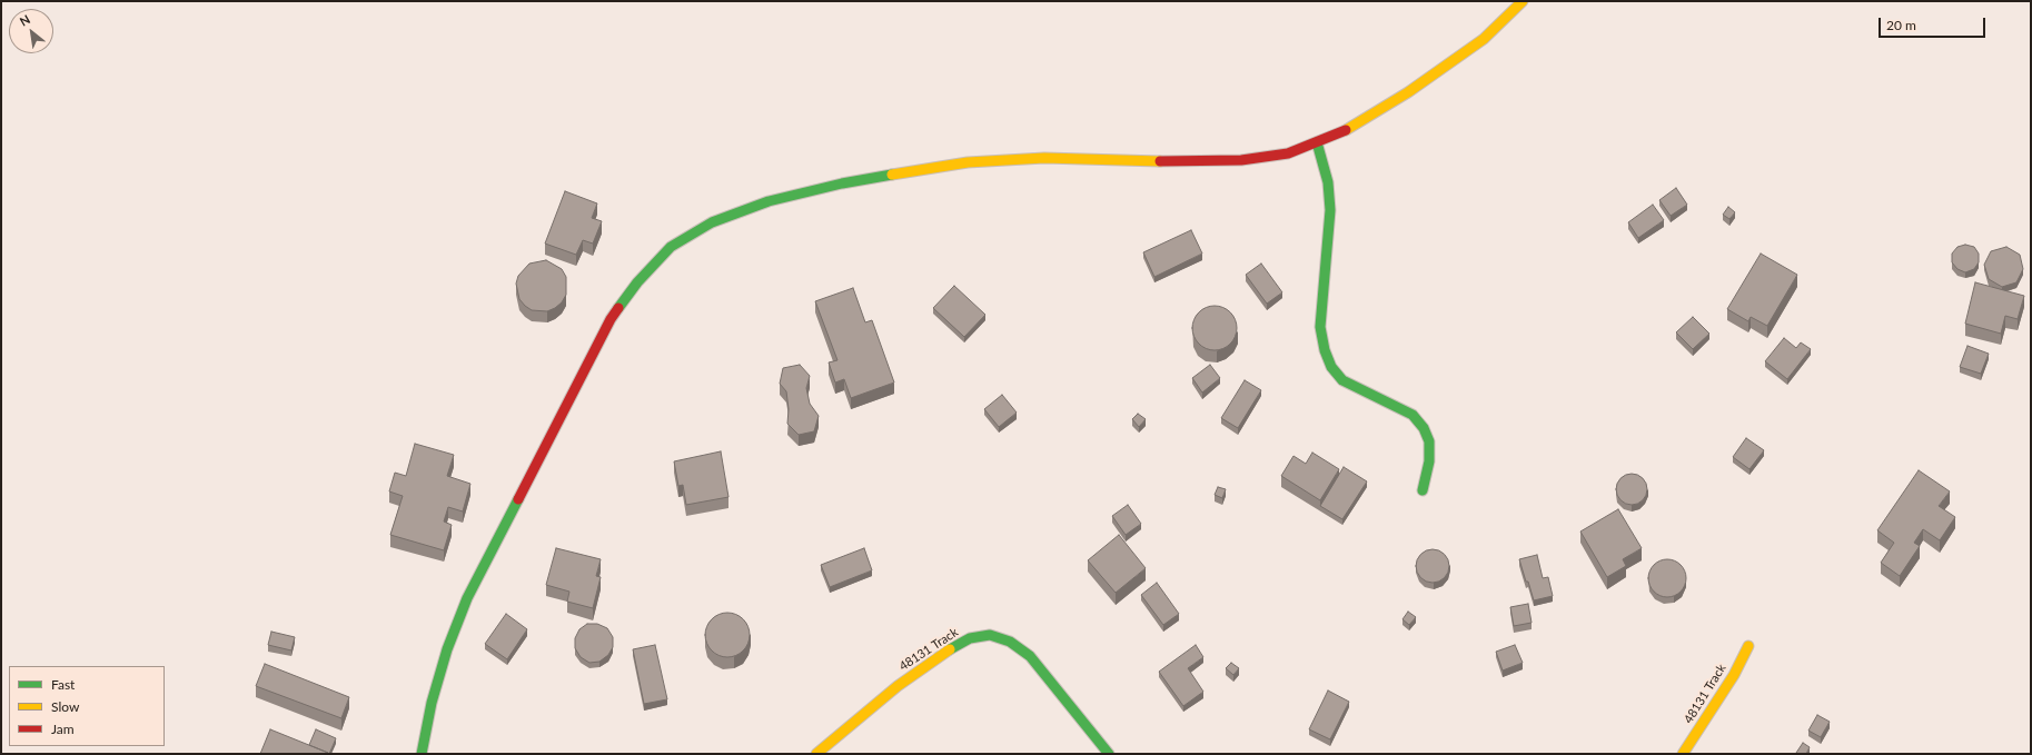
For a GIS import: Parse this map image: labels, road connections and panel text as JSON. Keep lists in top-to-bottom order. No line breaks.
{"streets":{"street":["48131 Track"]},"legend":["Fast","Slow","Jam"],"scale_bar":"20 m","north":"top left"}
